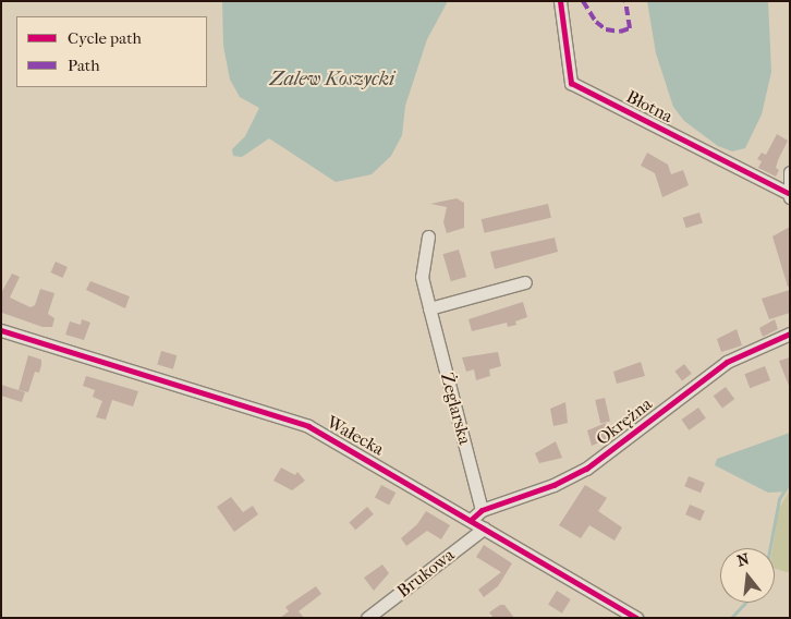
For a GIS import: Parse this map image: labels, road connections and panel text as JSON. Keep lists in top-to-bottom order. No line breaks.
{"streets":{"street":["Błotna","Żeglarska","Okrężna","Wałecka","Brukowa"]},"crossings":[["Żeglarska","Okrężna"],["Okrężna","Wałecka"],["Wałecka","Brukowa"]],"water":["Zalew Koszycki"],"legend":["Cycle path","Path"],"north":"top"}
